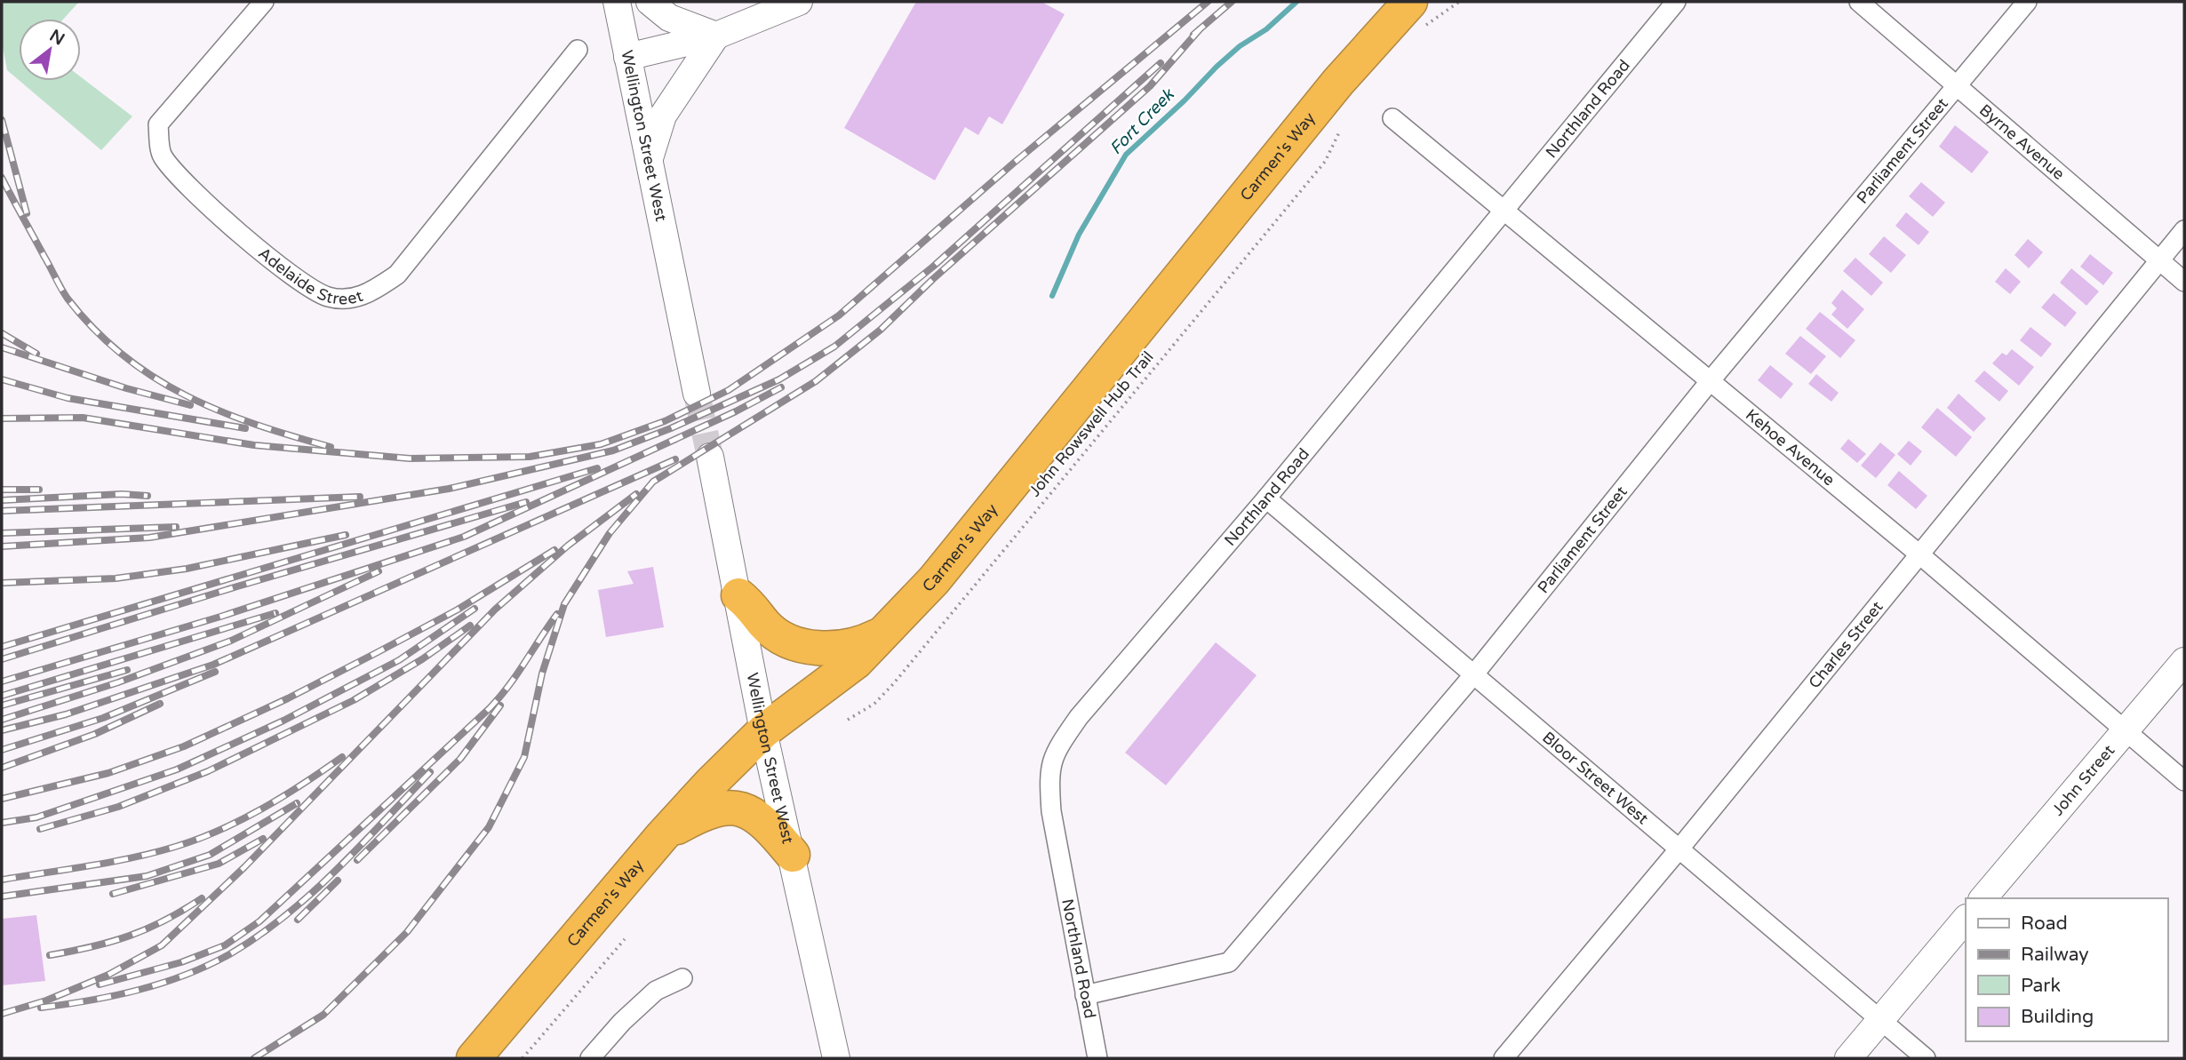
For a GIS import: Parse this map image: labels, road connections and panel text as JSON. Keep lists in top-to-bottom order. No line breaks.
{"streets":{"highway":["Carmen's Way"],"main road":["Wellington Street West","John Street"],"street":["Northland Road","Byrne Avenue","Parliament Street","Adelaide Street","Kehoe Avenue","Charles Street","Bloor Street West"],"path":["John Rowswell Hub Trail"]},"crossings":[["Northland Road","Parliament Street"],["Northland Road","Kehoe Avenue"],["Northland Road","Bloor Street West"],["Wellington Street West","Carmen's Way"],["Byrne Avenue","Parliament Street"],["Byrne Avenue","Charles Street"],["Parliament Street","Kehoe Avenue"],["Parliament Street","Bloor Street West"],["Kehoe Avenue","Charles Street"],["Kehoe Avenue","John Street"],["Charles Street","Bloor Street West"]],"water":["Fort Creek"],"legend":["Road","Railway","Park","Building"],"north":"top right"}
